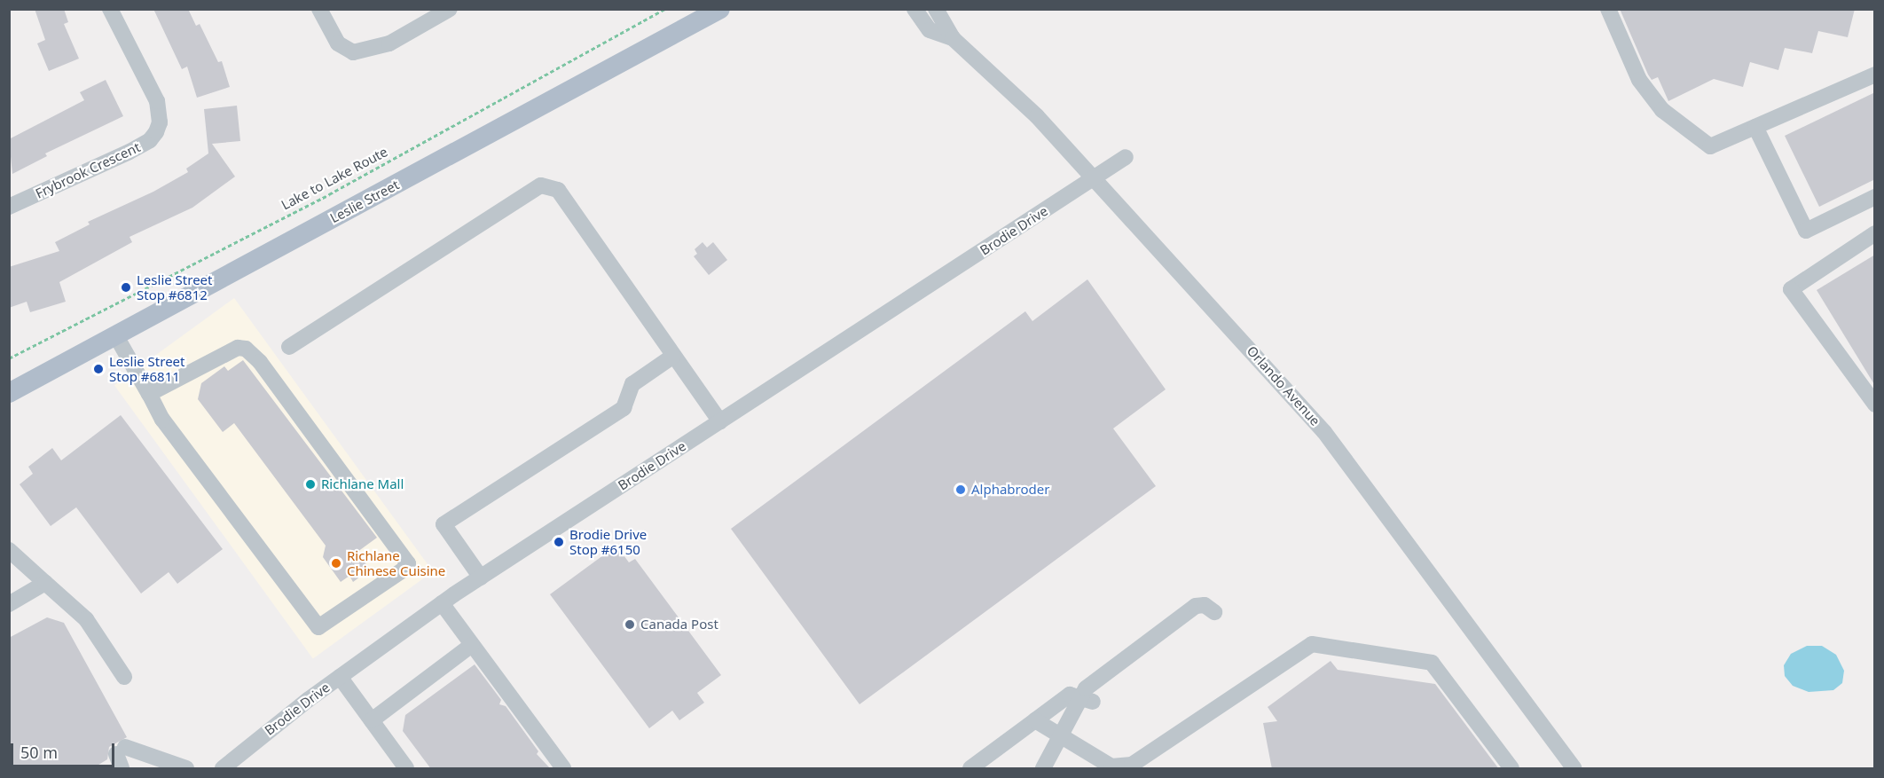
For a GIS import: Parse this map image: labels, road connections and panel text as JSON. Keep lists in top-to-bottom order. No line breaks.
{"streets":{"main road":["Leslie Street"],"street":["Frybrook Crescent","Brodie Drive","Orlando Avenue"],"path":["Lake to Lake Route"]},"crossings":[["Brodie Drive","Orlando Avenue"]],"places":["Leslie Street Stop #6812","Leslie Street Stop #6811","Richlane Mall","Alphabroder","Brodie Drive Stop #6150","Richlane Chinese Cuisine","Canada Post"],"scale_bar":"50 m"}
